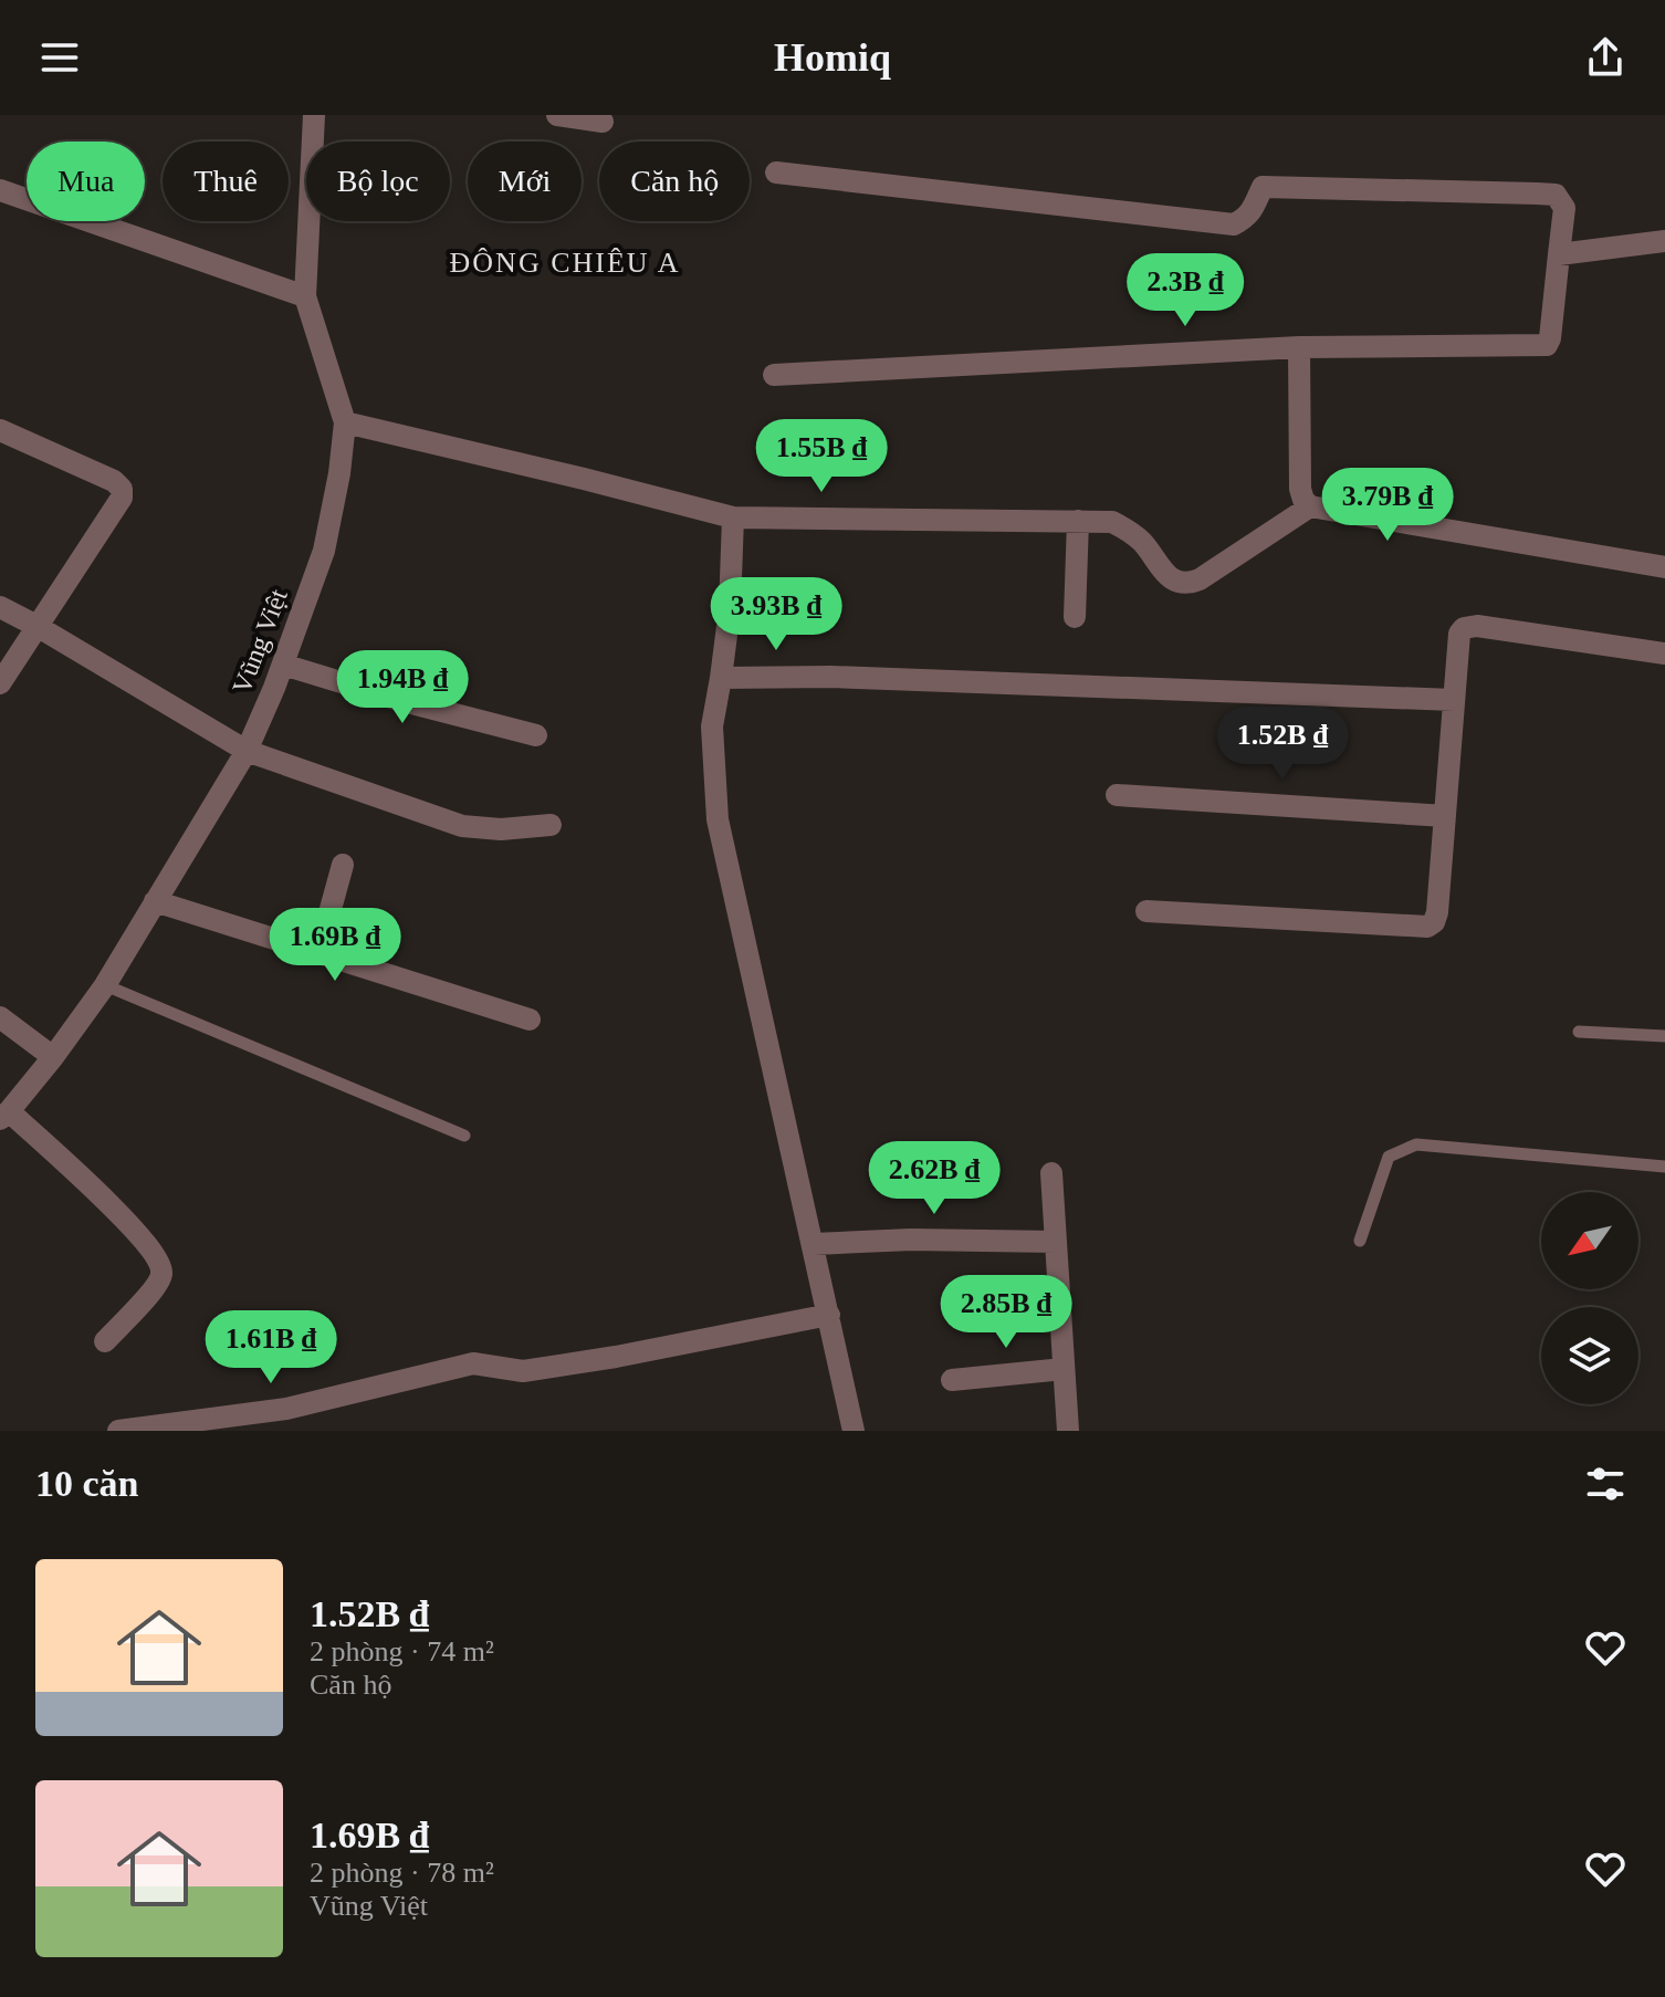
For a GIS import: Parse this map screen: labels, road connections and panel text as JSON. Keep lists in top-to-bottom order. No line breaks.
{"streets":{"street":["Vũng Việt"]},"districts":["ĐÔNG CHIÊU A"],"north":"bottom left","page":{"header":"Homiq","chip":["Mua","Thuê","Bộ lọc","Mới","Căn hộ"],"price":["2.3B ₫","1.55B ₫","3.79B ₫","3.93B ₫","1.94B ₫","1.52B ₫","1.69B ₫","2.62B ₫","2.85B ₫","1.61B ₫"],"heading":"10 căn","list":[{"name":"1.52B ₫","note":"2 phòng · 74 m² · Căn hộ"},{"name":"1.69B ₫","note":"2 phòng · 78 m² · Vũng Việt"}]}}
